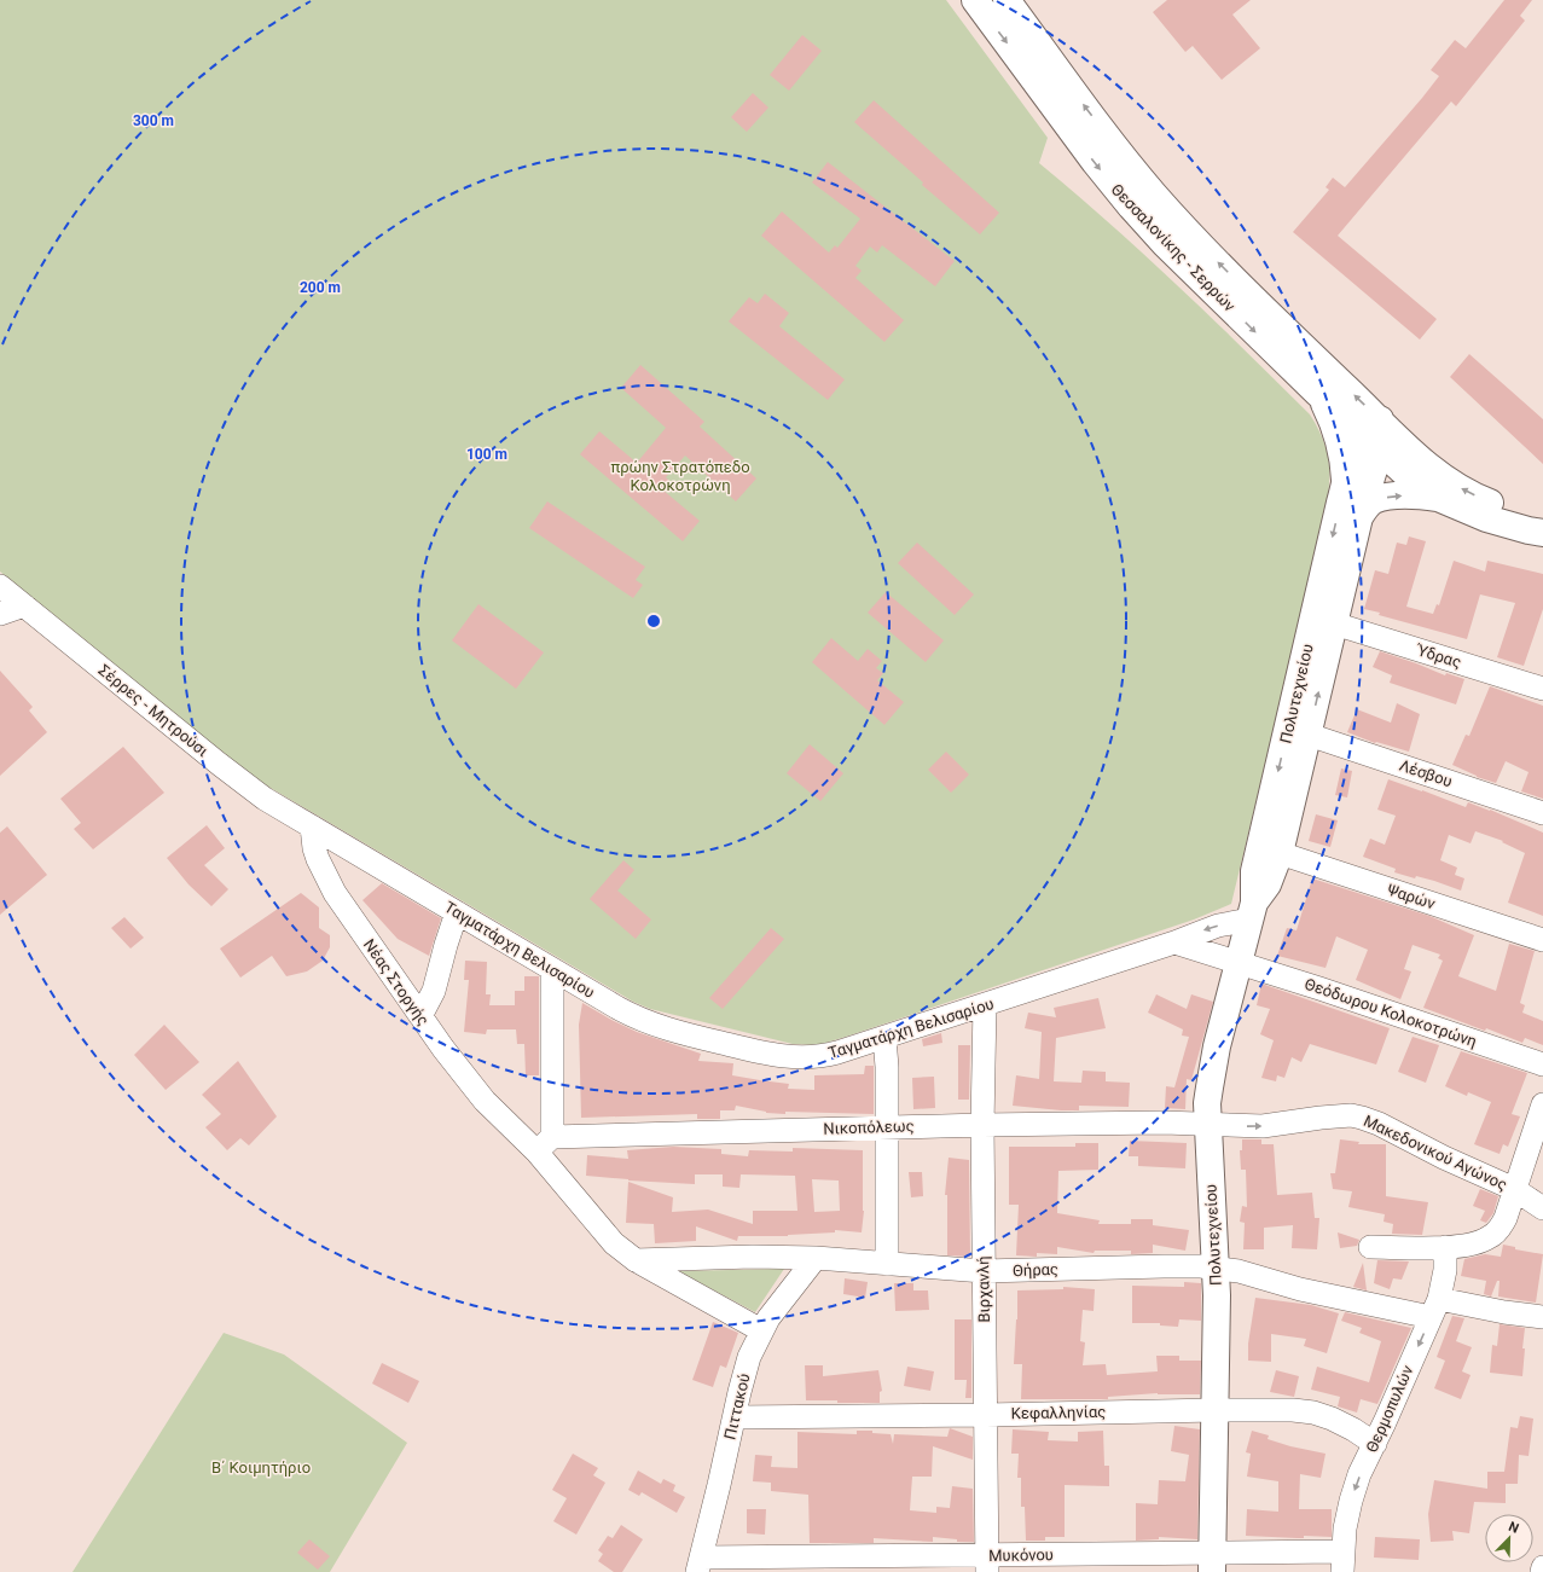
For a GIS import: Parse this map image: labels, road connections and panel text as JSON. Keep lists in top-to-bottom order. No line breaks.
{"streets":{"main road":["Θεσσαλονίκης - Σερρών","Πολυτεχνείου"],"street":["Ύδρας","Σέρρες - Μητρούσι","Λέσβου","Ψαρών","Ταγματάρχη Βελισαρίου","Νέας Στοργής","Θεόδωρου Κολοκοτρώνη","Νικοπόλεως","Μακεδονικού Αγώνος","Θήρας","Βιρχανλή","Πιττακού","Θερμοπυλών","Κεφαλληνίας","Μυκόνου"]},"crossings":[["Θεσσαλονίκης - Σερρών","Πολυτεχνείου"],["Ύδρας","Πολυτεχνείου"],["Πολυτεχνείου","Λέσβου"],["Πολυτεχνείου","Ψαρών"],["Πολυτεχνείου","Ταγματάρχη Βελισαρίου"],["Πολυτεχνείου","Θεόδωρου Κολοκοτρώνη"],["Πολυτεχνείου","Νικοπόλεως"],["Πολυτεχνείου","Μακεδονικού Αγώνος"],["Πολυτεχνείου","Θήρας"],["Πολυτεχνείου","Κεφαλληνίας"],["Πολυτεχνείου","Μυκόνου"],["Σέρρες - Μητρούσι","Ταγματάρχη Βελισαρίου"],["Σέρρες - Μητρούσι","Νέας Στοργής"],["Ταγματάρχη Βελισαρίου","Νέας Στοργής"],["Ταγματάρχη Βελισαρίου","Βιρχανλή"],["Νέας Στοργής","Νικοπόλεως"],["Νέας Στοργής","Θήρας"],["Νέας Στοργής","Πιττακού"],["Νικοπόλεως","Μακεδονικού Αγώνος"],["Νικοπόλεως","Βιρχανλή"],["Θήρας","Βιρχανλή"],["Θήρας","Πιττακού"],["Θήρας","Θερμοπυλών"],["Βιρχανλή","Κεφαλληνίας"],["Βιρχανλή","Μυκόνου"],["Πιττακού","Κεφαλληνίας"],["Πιττακού","Μυκόνου"],["Θερμοπυλών","Κεφαλληνίας"],["Θερμοπυλών","Μυκόνου"]],"one_way":["Θερμοπυλών"],"parks":["πρώην Στρατόπεδο Κολοκοτρώνη","Β΄ Κοιμητήριο"],"north":"top right","rings":["300 m","200 m","100 m"]}
